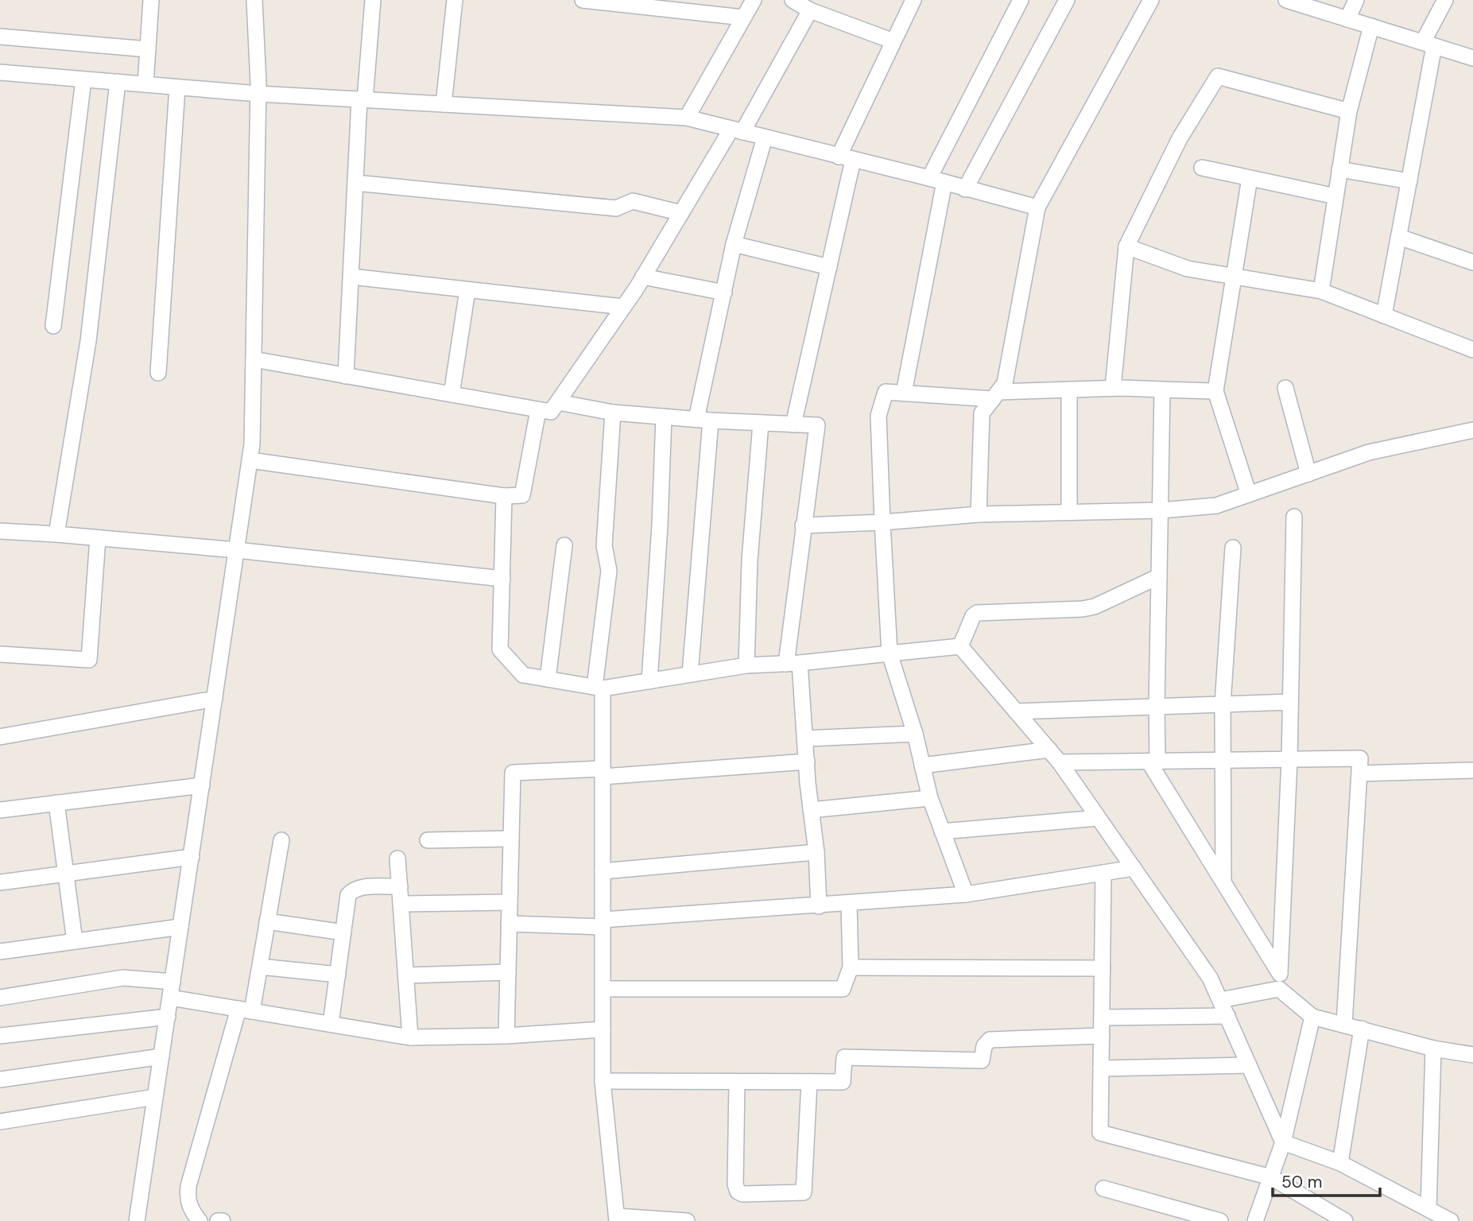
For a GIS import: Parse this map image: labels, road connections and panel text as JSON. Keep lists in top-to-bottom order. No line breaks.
{"scale_bar":"50 m"}
